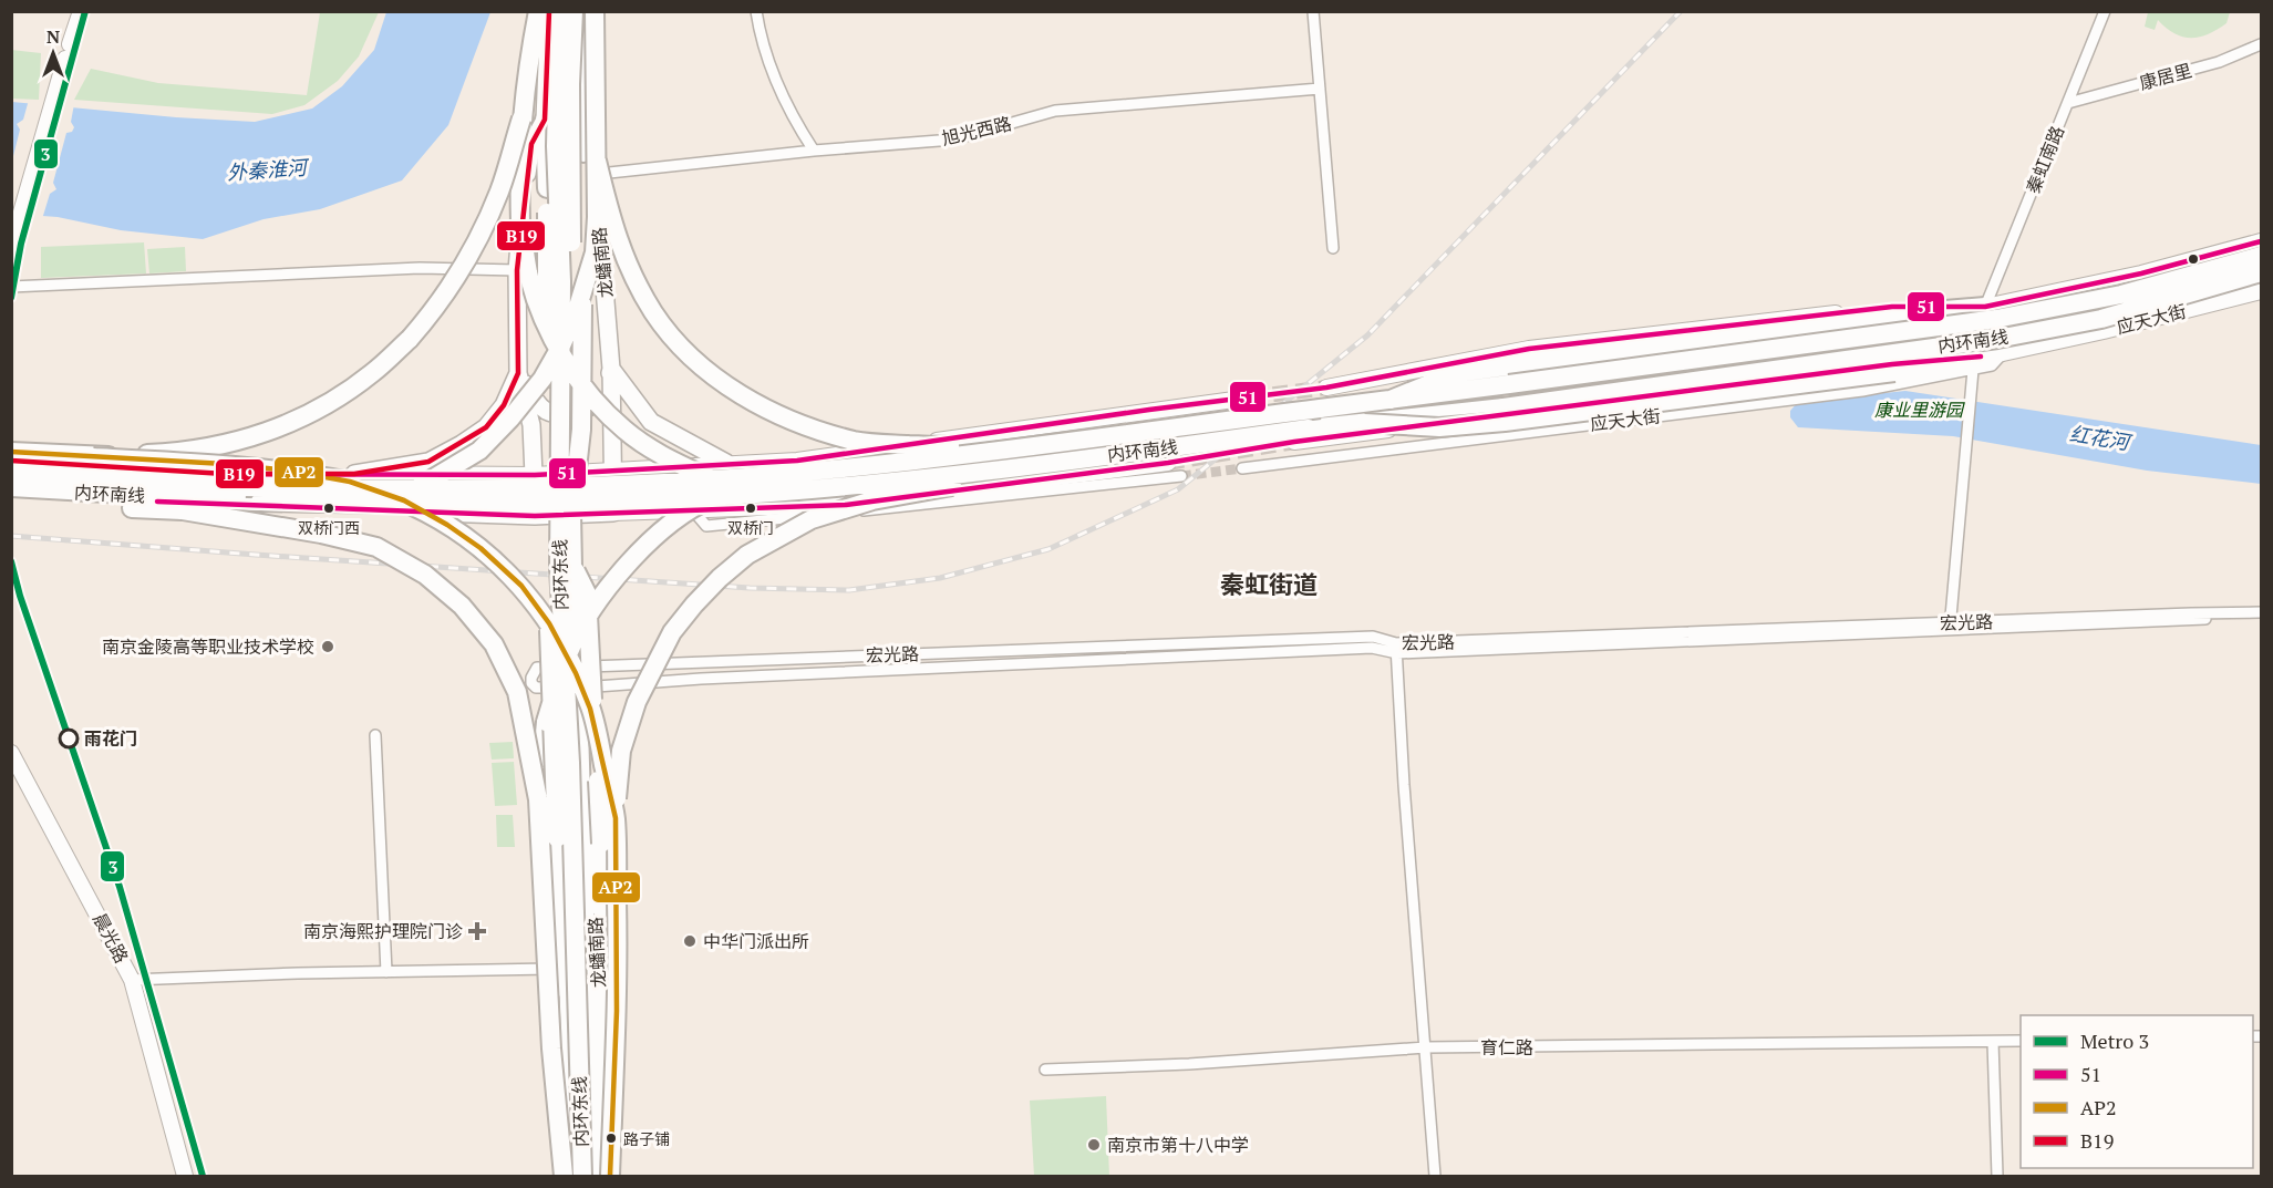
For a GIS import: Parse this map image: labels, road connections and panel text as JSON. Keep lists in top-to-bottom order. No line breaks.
{"streets":{"highway":["内环南线","内环东线"],"main road":["龙蟠南路"],"street":["康居里","旭光西路","秦虹南路","应天大街","宏光路","晨光路","育仁路"]},"crossings":[["康居里","秦虹南路"],["旭光西路","龙蟠南路"],["秦虹南路","应天大街"],["龙蟠南路","宏光路"],["应天大街","内环南线"]],"districts":["秦虹街道"],"water":["外秦淮河","红花河"],"parks":["康业里游园"],"places":{"other":["双桥门西","双桥门","南京金陵高等职业技术学校","雨花门","中华门派出所","路子铺","南京市第十八中学"],"health":["南京海熙护理院门诊"]},"lines":["metro line 3","transit line B19","transit line 51","transit line AP2"],"legend":["Metro 3","51","AP2","B19"],"north":"top"}
